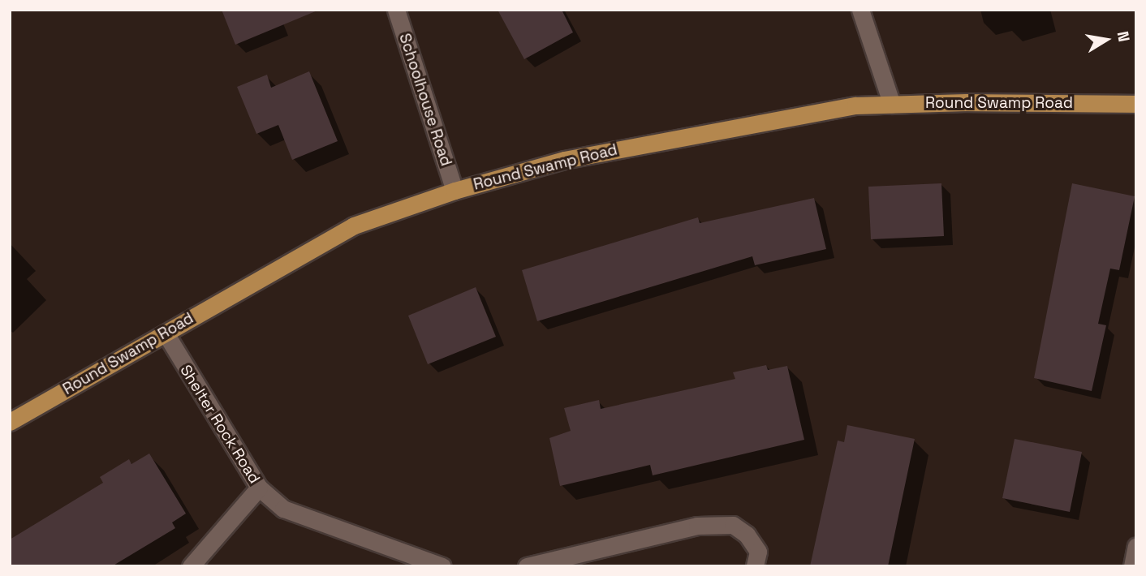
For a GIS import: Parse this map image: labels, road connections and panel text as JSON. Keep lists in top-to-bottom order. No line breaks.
{"streets":{"main road":["Round Swamp Road"],"street":["Schoolhouse Road","Shelter Rock Road"]},"crossings":[["Schoolhouse Road","Round Swamp Road"],["Round Swamp Road","Shelter Rock Road"]],"north":"right"}
